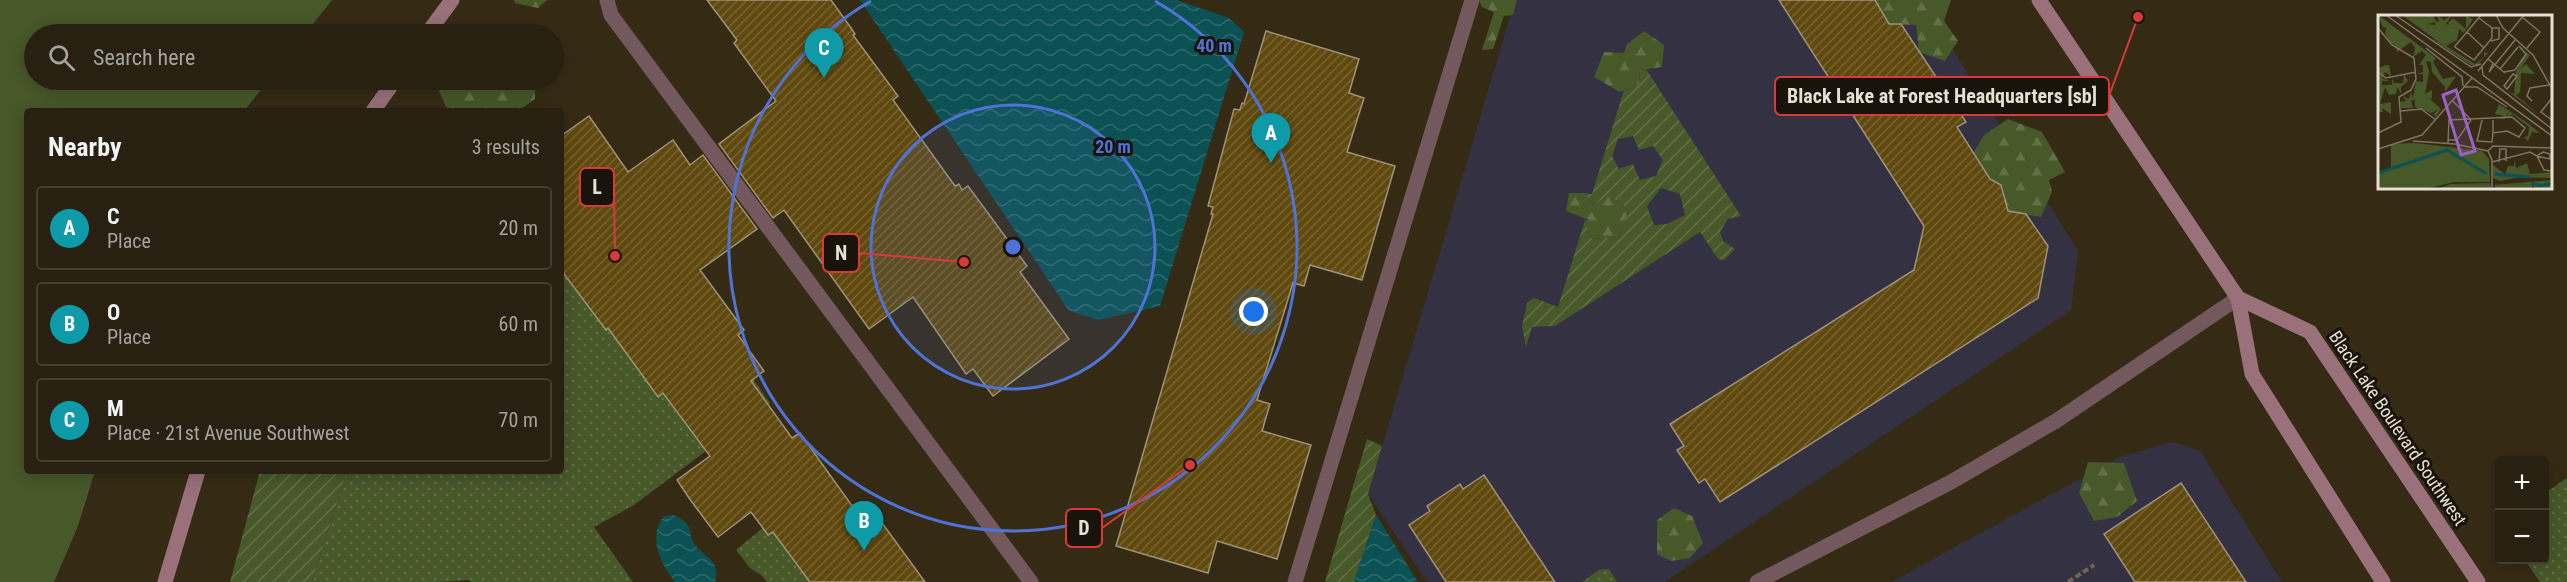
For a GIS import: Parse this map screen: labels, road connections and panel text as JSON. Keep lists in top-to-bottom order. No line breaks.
{"streets":{"street":["Black Lake Boulevard Southwest"]},"places":["Black Lake at Forest Headquarters [sb]","L","N","D"],"page":{"search":"Search here","pins":["C","A","B"],"heading":["Nearby","3 results"],"list":[{"mark":"A","name":"C","note":"Place","value":"20 m"},{"mark":"B","name":"O","note":"Place","value":"60 m"},{"mark":"C","name":"M","note":"Place · 21st Avenue Southwest","value":"70 m"}],"map_buttons":["+","−"]},"rings":["40 m","20 m"]}
